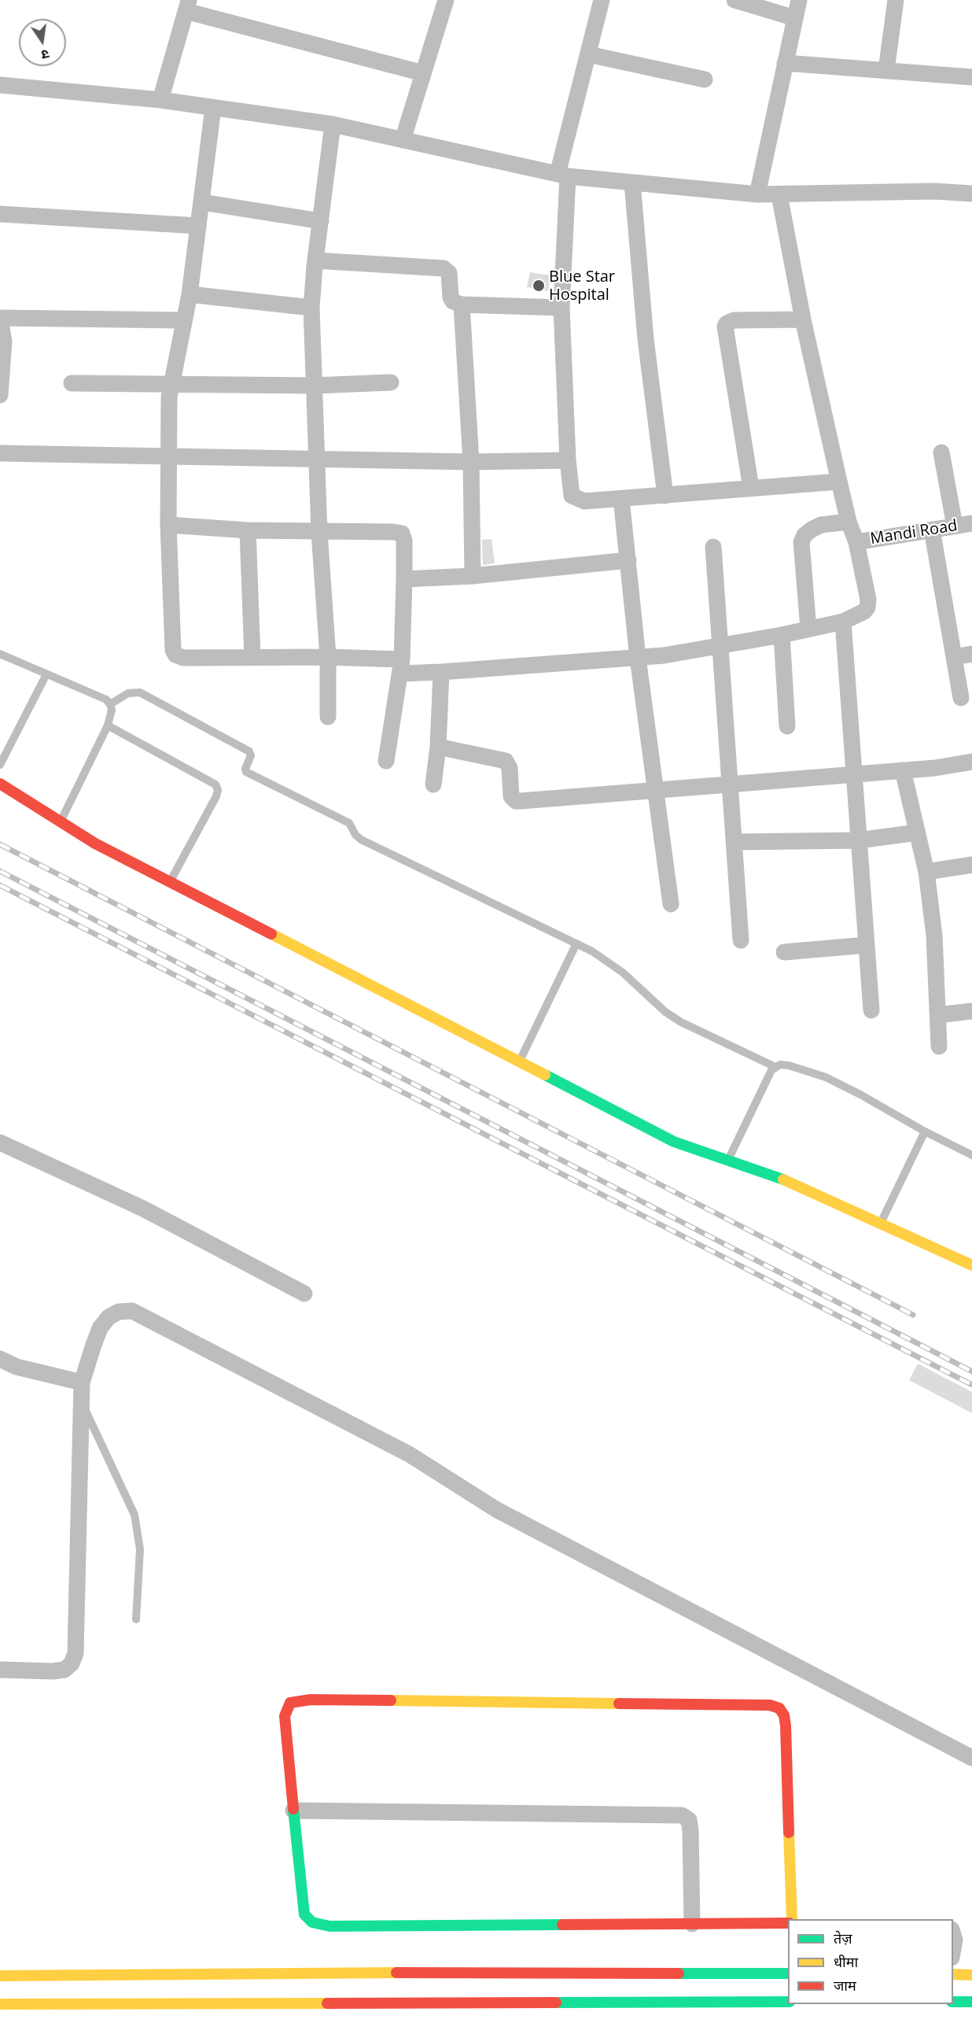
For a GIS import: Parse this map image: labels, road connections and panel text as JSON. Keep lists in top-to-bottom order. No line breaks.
{"streets":{"street":["Mandi Road"]},"places":["Blue Star Hospital"],"legend":["तेज़","धीमा","जाम"],"north":"bottom"}
